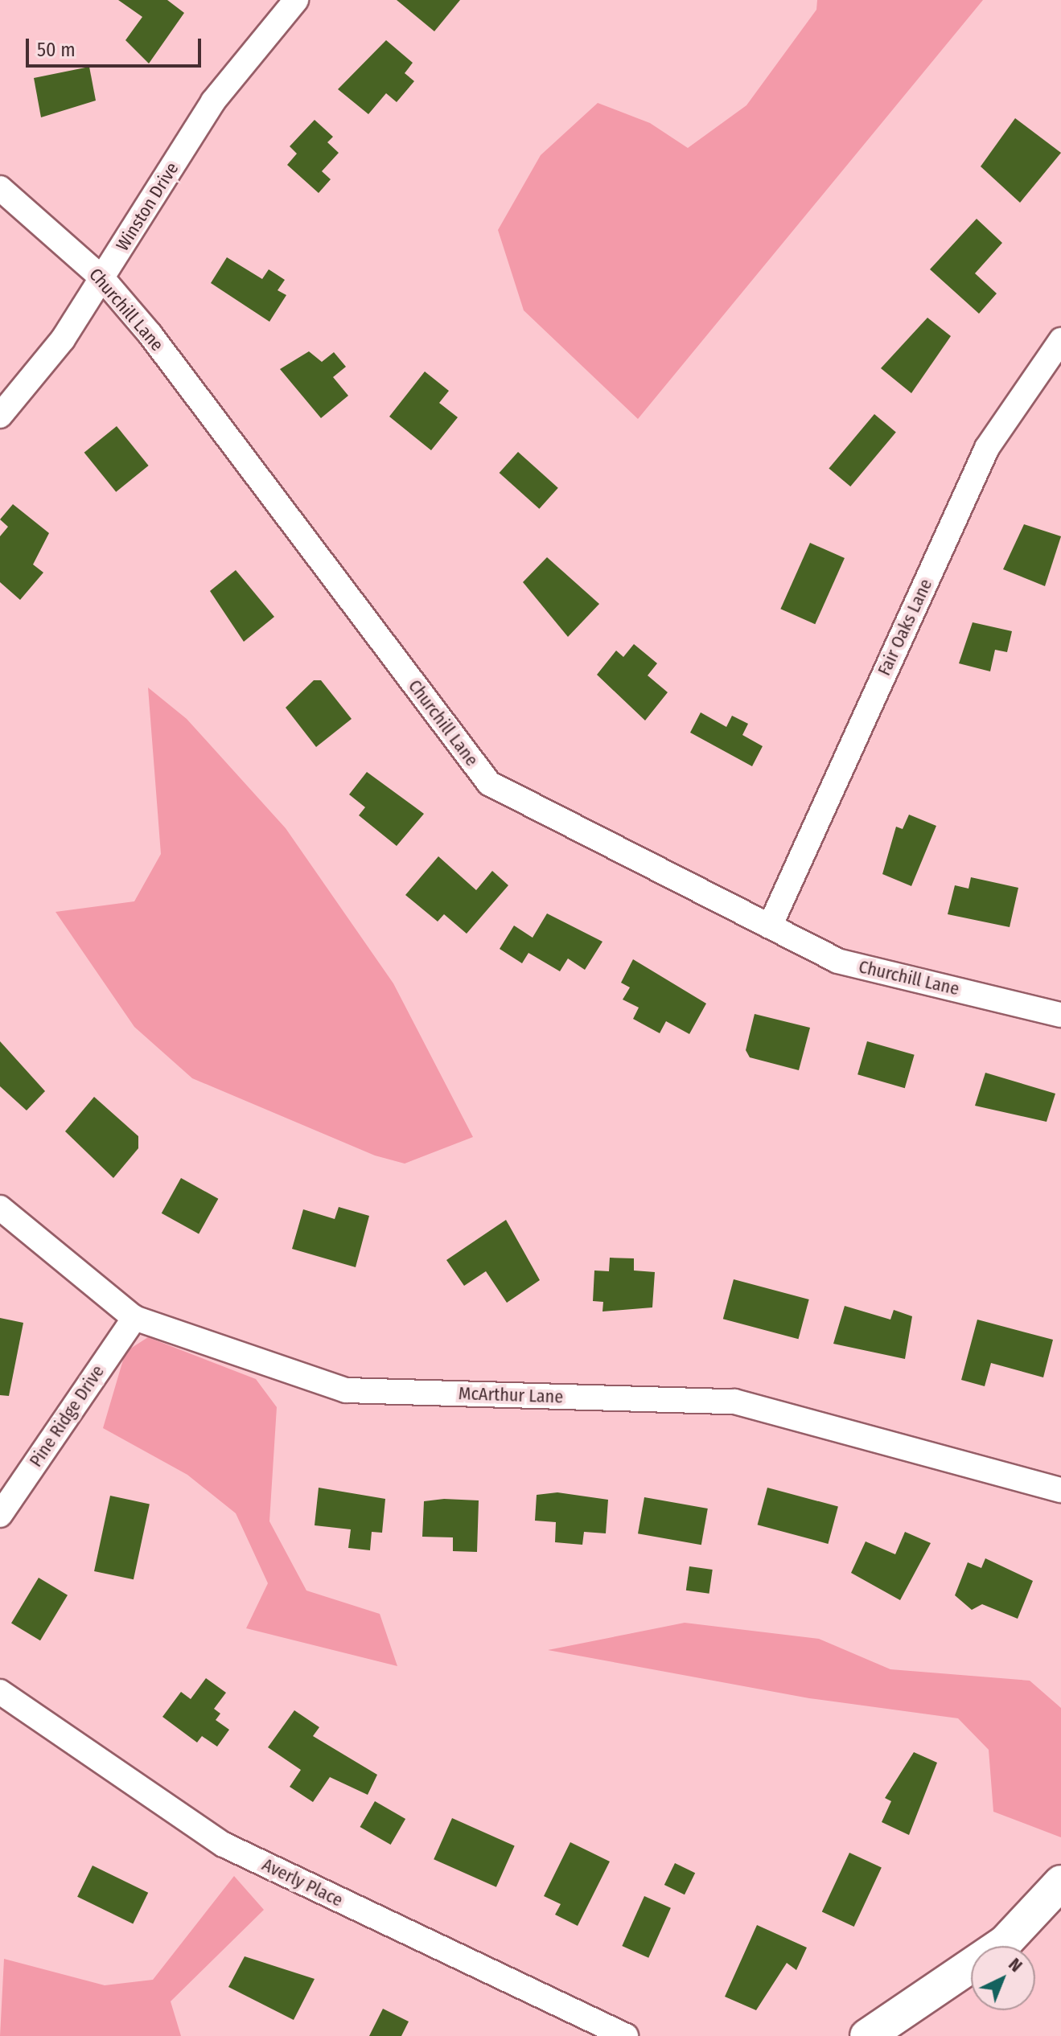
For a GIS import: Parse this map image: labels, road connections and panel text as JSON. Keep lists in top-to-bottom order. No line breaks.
{"streets":{"street":["Winston Drive","Churchill Lane","Fair Oaks Lane","McArthur Lane","Pine Ridge Drive","Averly Place"]},"crossings":[["Winston Drive","Churchill Lane"],["Churchill Lane","Fair Oaks Lane"],["McArthur Lane","Pine Ridge Drive"]],"scale_bar":"50 m","north":"top right"}
